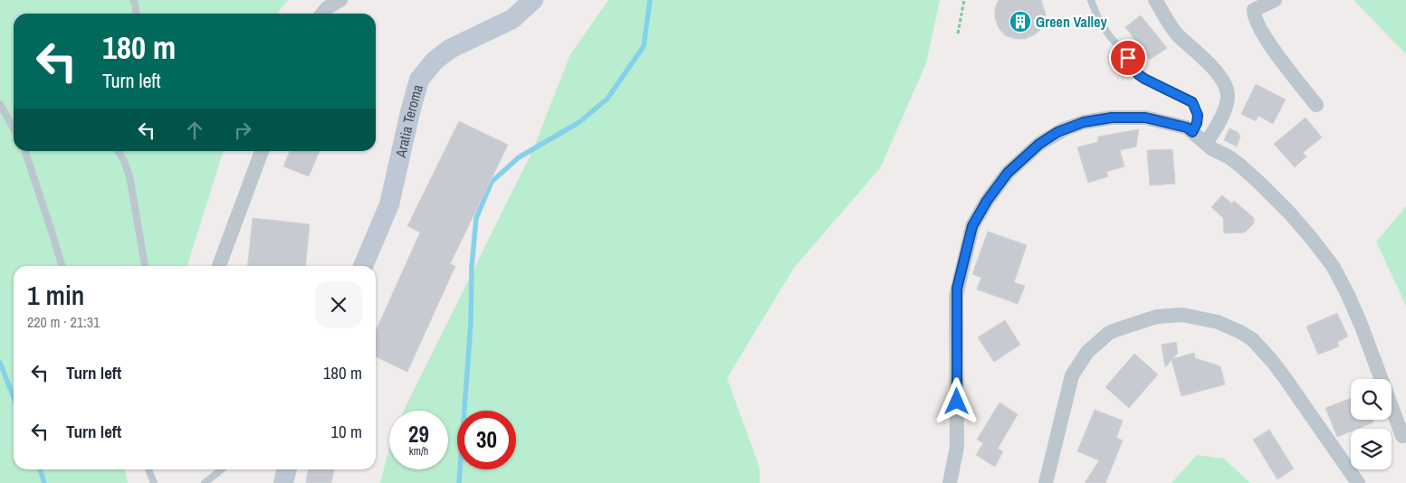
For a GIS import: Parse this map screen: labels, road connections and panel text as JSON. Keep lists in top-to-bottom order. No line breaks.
{"streets":{"main road":["Aratia Teroma"]},"places":{"building":["Green Valley"]},"page":{"turn":["180 m","Turn left"],"heading":["1 min","220 m · 21:31"],"list":[{"name":"Turn left","value":"180 m"},{"name":"Turn left","value":"10 m"}],"speed":"29 km/h","limit":"30"}}
